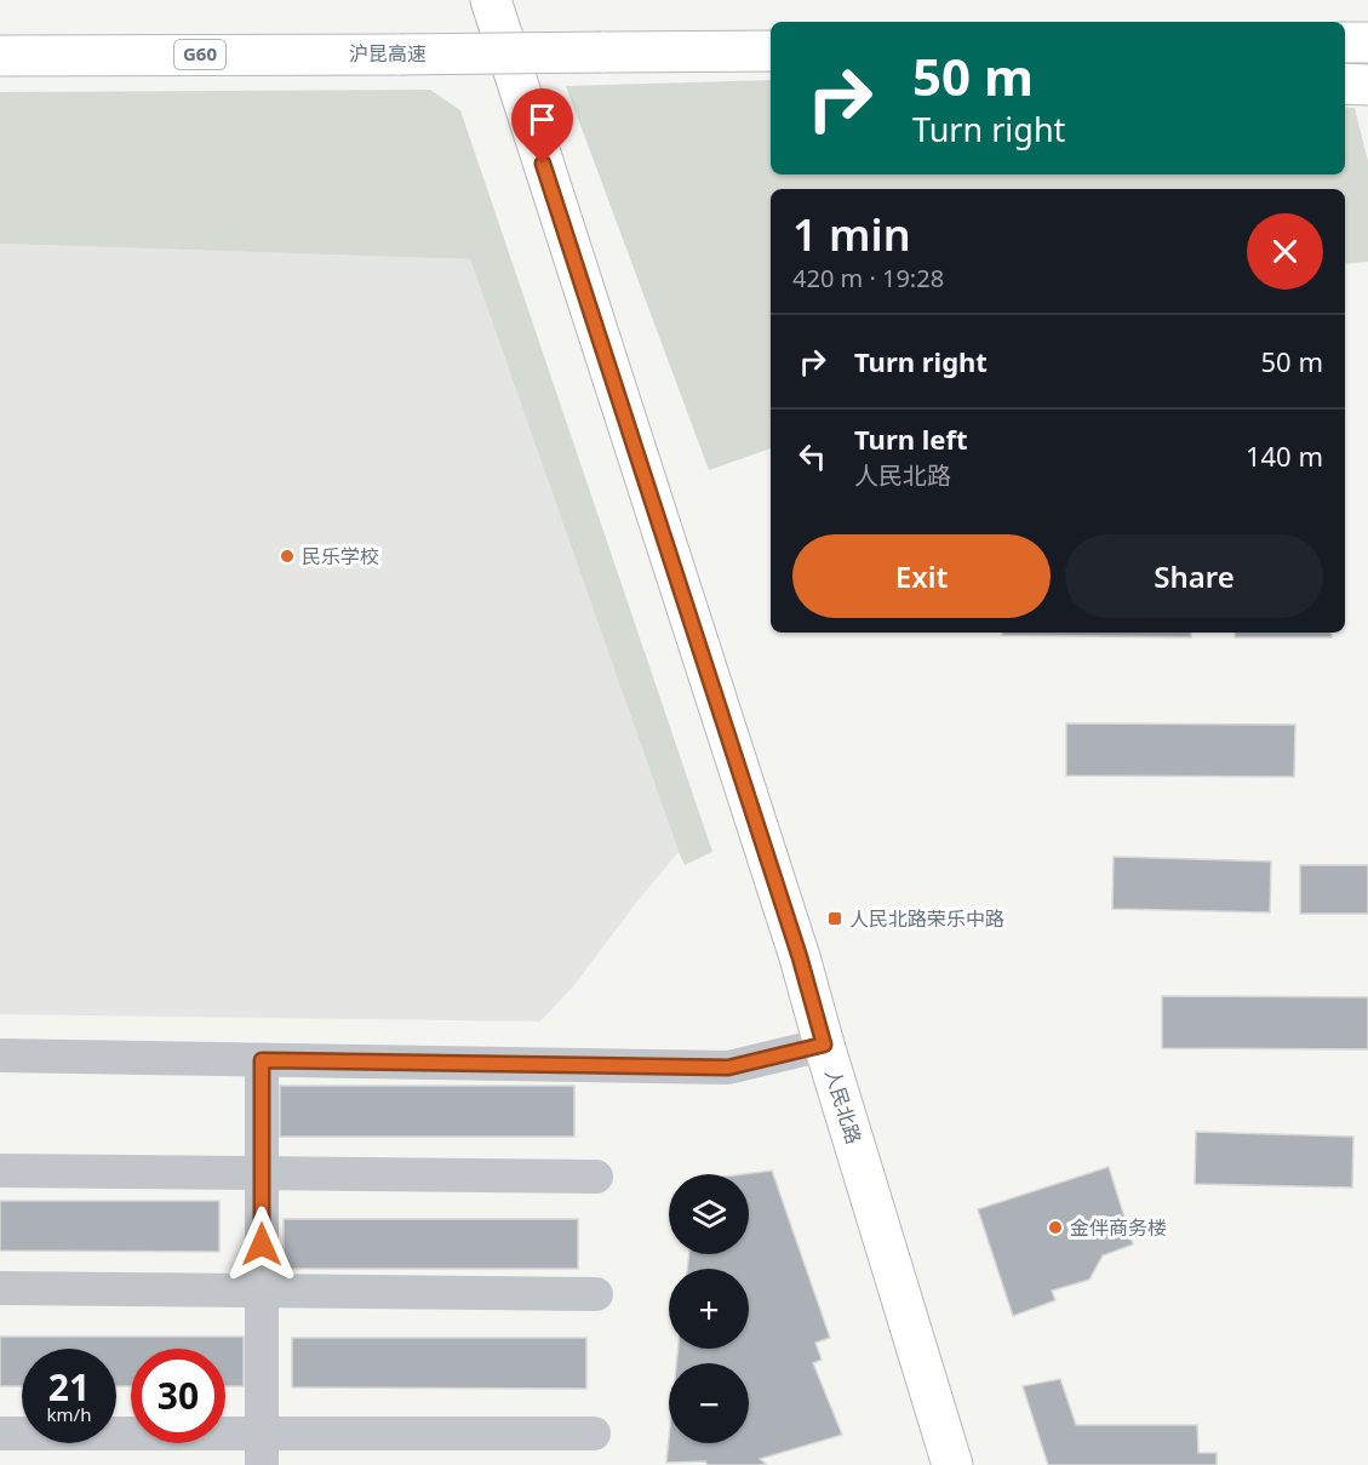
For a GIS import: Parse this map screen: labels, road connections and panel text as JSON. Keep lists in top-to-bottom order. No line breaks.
{"streets":{"main road":["沪昆高速","G60","人民北路"]},"places":{"other":["民乐学校","金伴商务楼"],"transit":["人民北路荣乐中路"]},"page":{"turn":["50 m","Turn right"],"heading":["1 min","420 m · 19:28"],"list":[{"name":"Turn right","value":"50 m"},{"name":"Turn left","note":"人民北路","value":"140 m"}],"buttons":["Exit","Share"],"map_buttons":["+","−"],"speed":"21 km/h","limit":"30"}}
